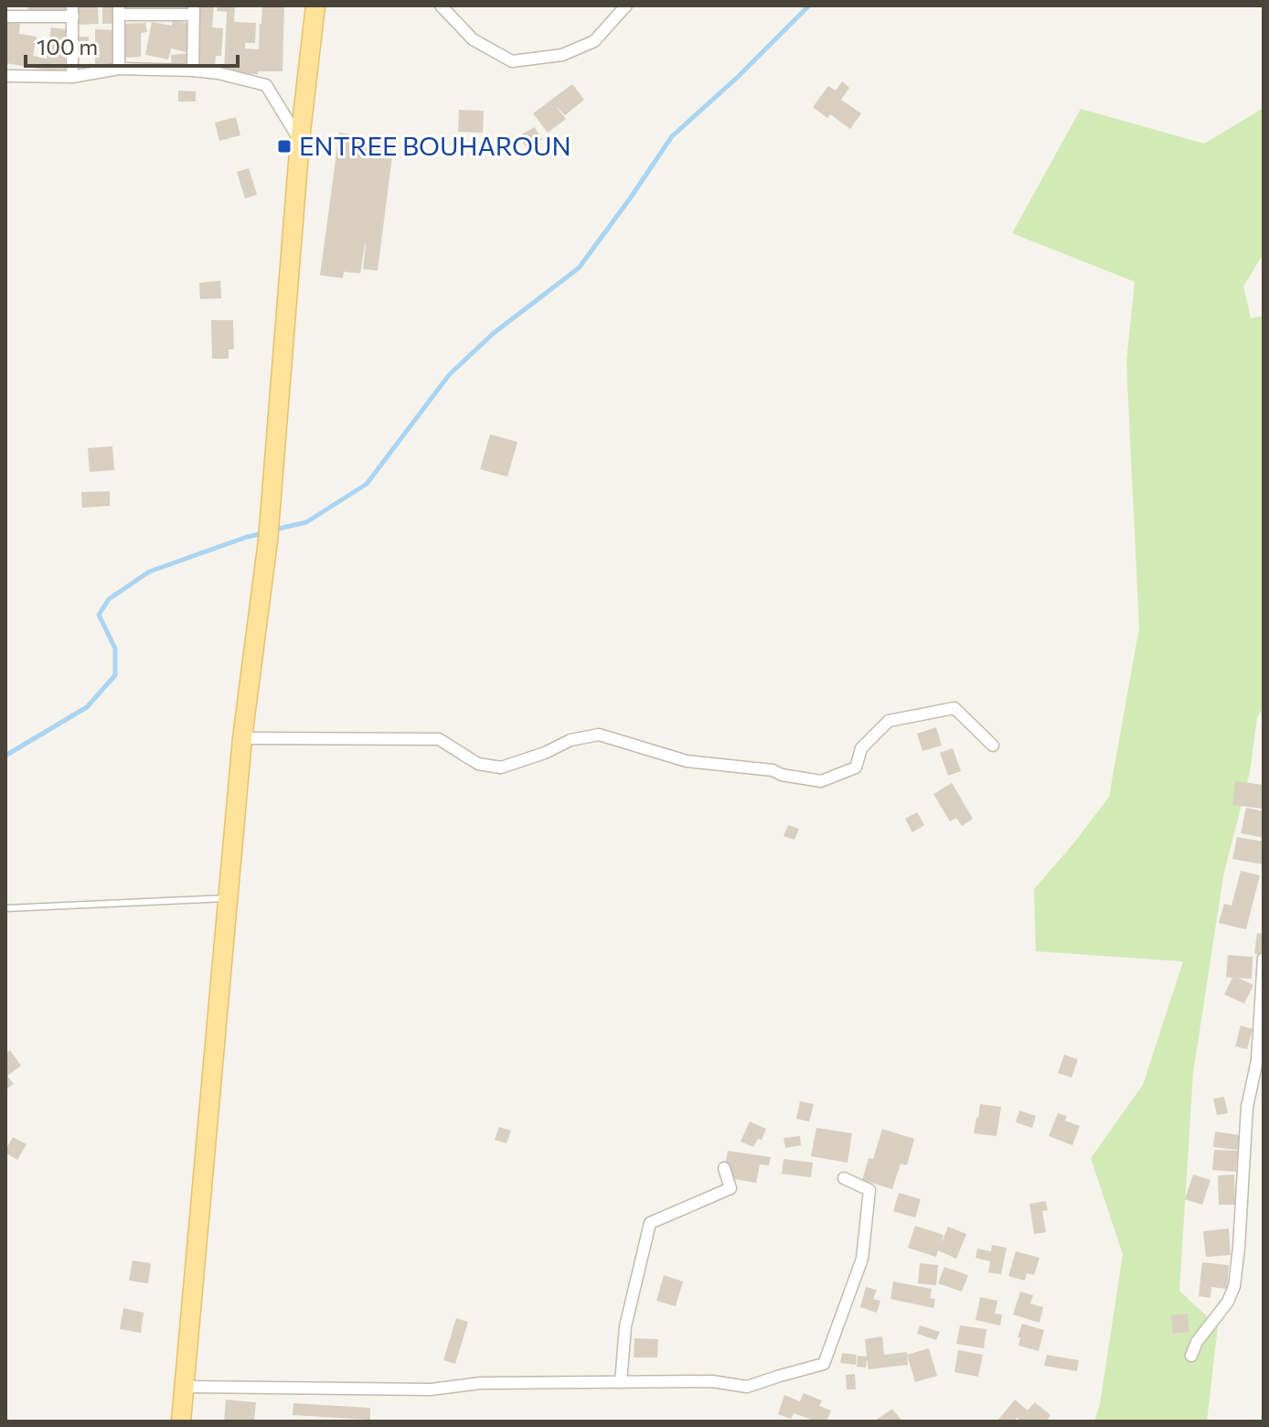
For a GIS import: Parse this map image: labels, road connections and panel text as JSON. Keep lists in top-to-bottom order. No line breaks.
{"places":{"transit":["ENTREE BOUHAROUN"]},"scale_bar":"100 m"}
